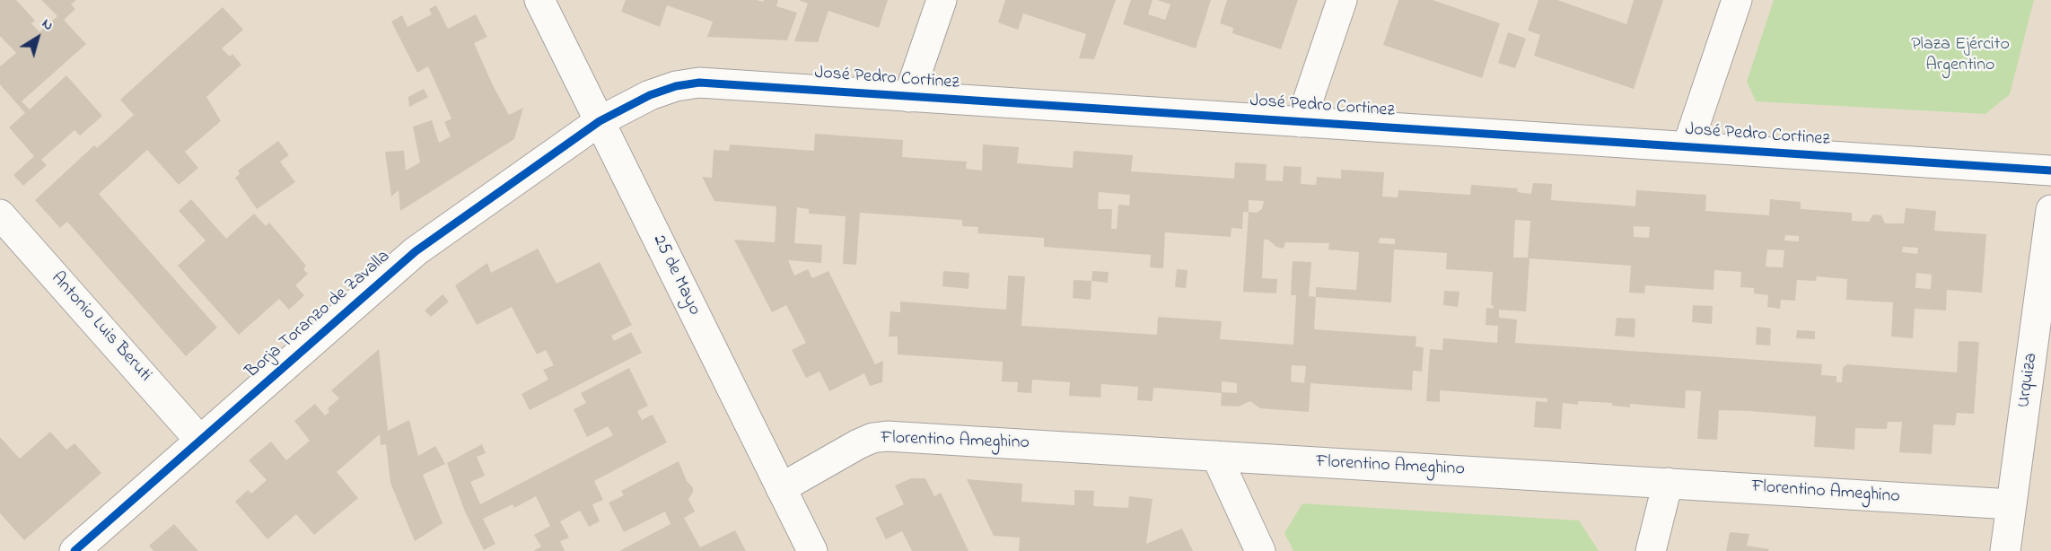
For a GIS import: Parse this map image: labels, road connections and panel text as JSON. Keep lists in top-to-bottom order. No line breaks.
{"streets":{"street":["José Pedro Cortinez","25 de Mayo","Borja Toranzo de Zavalla","Antonio Luis Beruti","Urquiza","Florentino Ameghino"]},"crossings":[["José Pedro Cortinez","25 de Mayo"],["José Pedro Cortinez","Borja Toranzo de Zavalla"],["25 de Mayo","Borja Toranzo de Zavalla"],["25 de Mayo","Florentino Ameghino"],["Borja Toranzo de Zavalla","Antonio Luis Beruti"],["Urquiza","Florentino Ameghino"]],"parks":["Plaza Ejército Argentino"],"north":"top right"}
